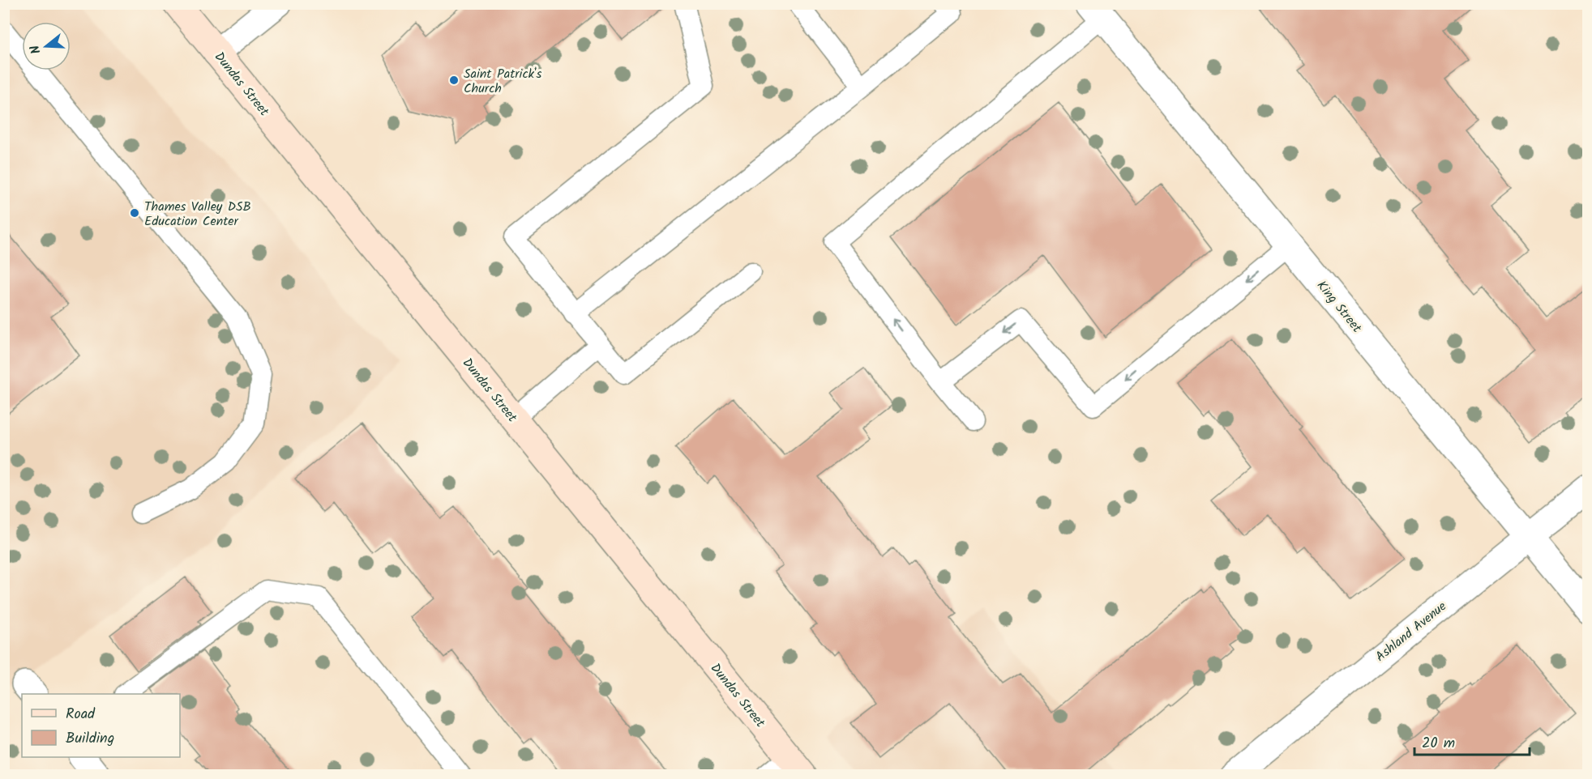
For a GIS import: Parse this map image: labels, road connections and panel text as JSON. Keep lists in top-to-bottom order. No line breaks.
{"streets":{"main road":["Dundas Street"],"street":["King Street","Ashland Avenue"]},"crossings":[["King Street","Ashland Avenue"]],"places":["Saint Patrick's Church","Thames Valley DSB Education Center"],"legend":["Road","Building"],"scale_bar":"20 m","north":"left"}
